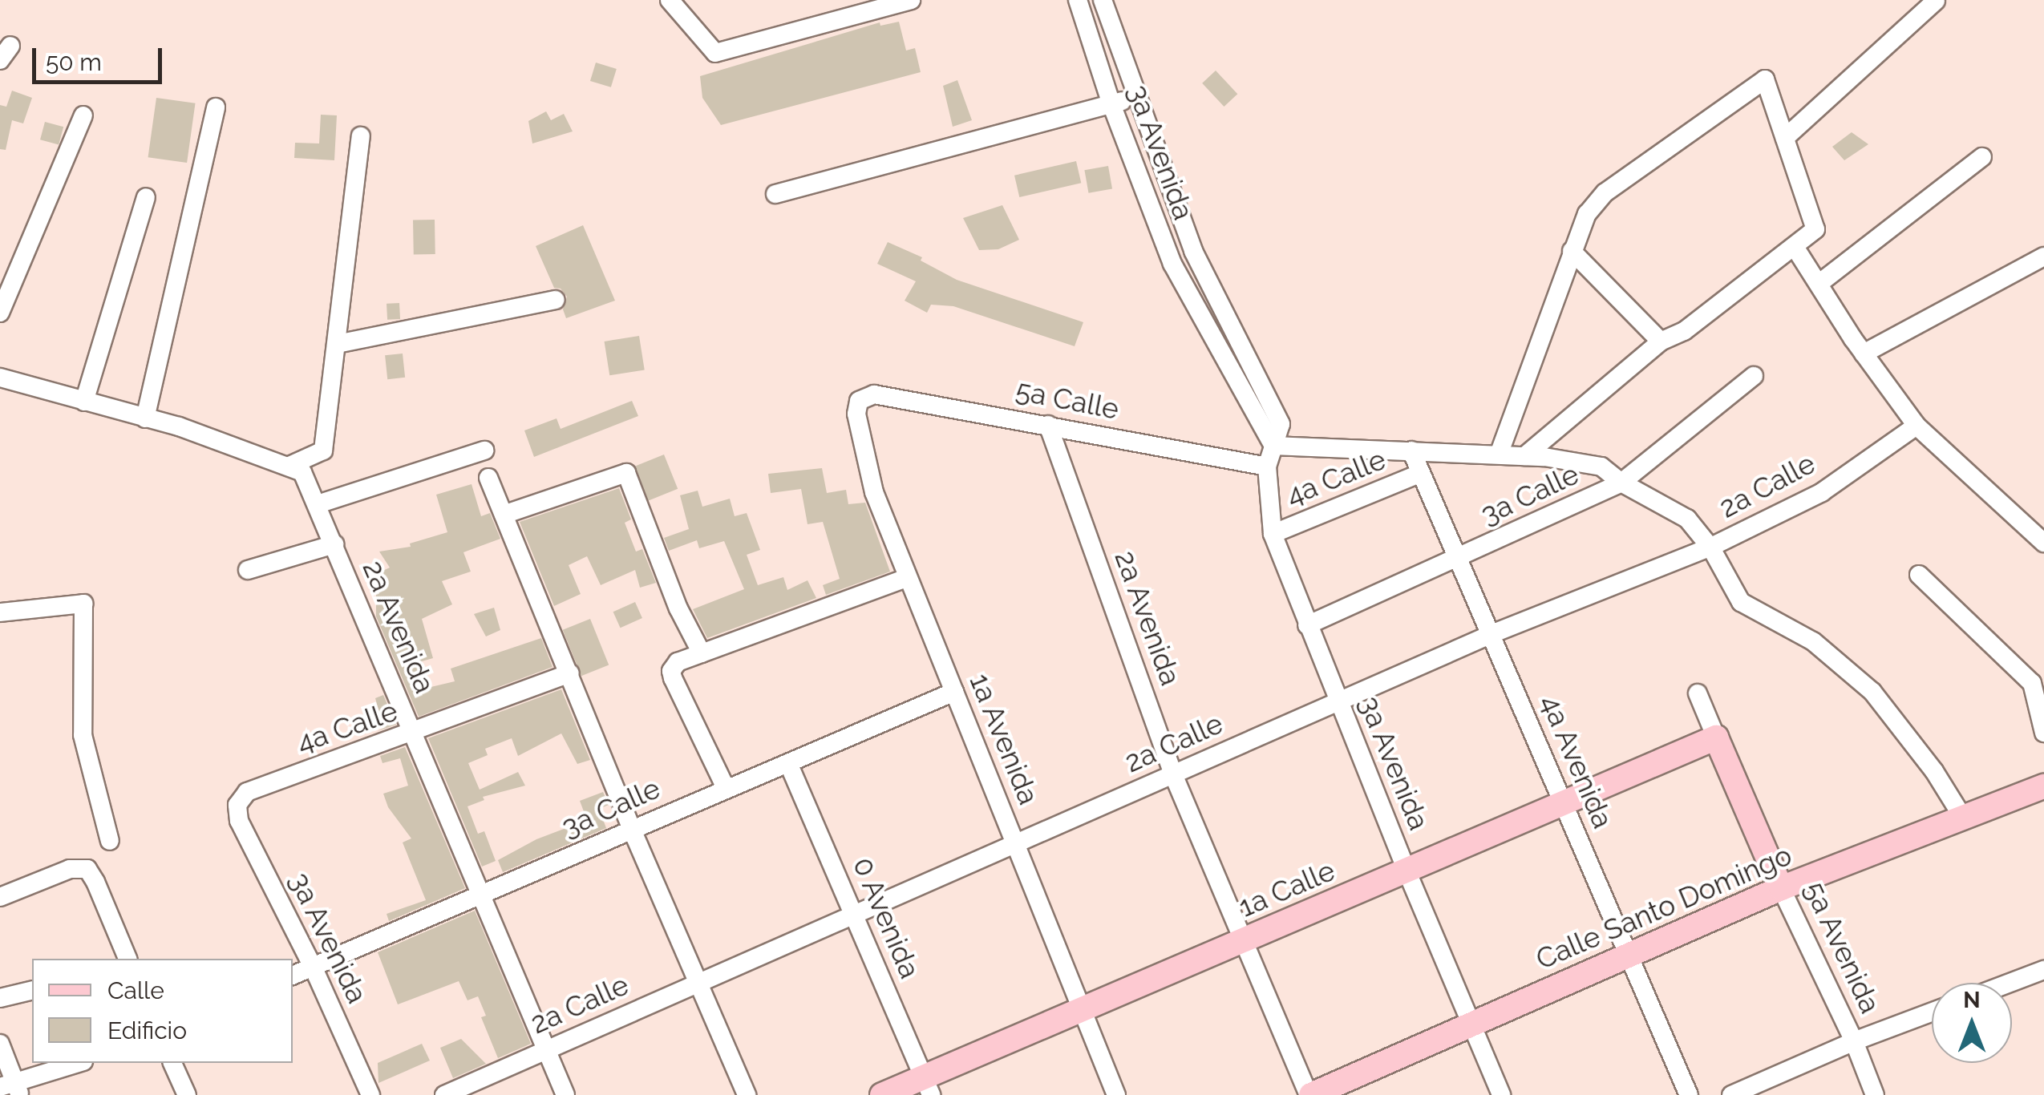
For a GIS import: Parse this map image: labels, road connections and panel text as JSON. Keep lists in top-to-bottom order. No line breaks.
{"streets":{"main road":["1a Calle","Calle Santo Domingo","5a Avenida"],"street":["3a Avenida","5a Calle","4a Calle","2a Calle","3a Calle","2a Avenida","1a Avenida","4a Avenida","0 Avenida"]},"crossings":[["3a Avenida","5a Calle"],["3a Avenida","4a Calle"],["3a Avenida","2a Calle"],["3a Avenida","3a Calle"],["3a Avenida","1a Calle"],["3a Avenida","Calle Santo Domingo"],["5a Calle","2a Avenida"],["5a Calle","1a Avenida"],["4a Calle","2a Avenida"],["4a Calle","4a Avenida"],["2a Calle","2a Avenida"],["2a Calle","1a Avenida"],["2a Calle","4a Avenida"],["2a Calle","0 Avenida"],["3a Calle","2a Avenida"],["3a Calle","1a Avenida"],["3a Calle","4a Avenida"],["3a Calle","0 Avenida"],["2a Avenida","1a Calle"],["2a Avenida","Calle Santo Domingo"],["1a Avenida","1a Calle"],["4a Avenida","1a Calle"],["4a Avenida","Calle Santo Domingo"],["1a Calle","0 Avenida"],["1a Calle","5a Avenida"],["Calle Santo Domingo","5a Avenida"]],"legend":["Calle","Edificio"],"scale_bar":"50 m","north":"top"}
